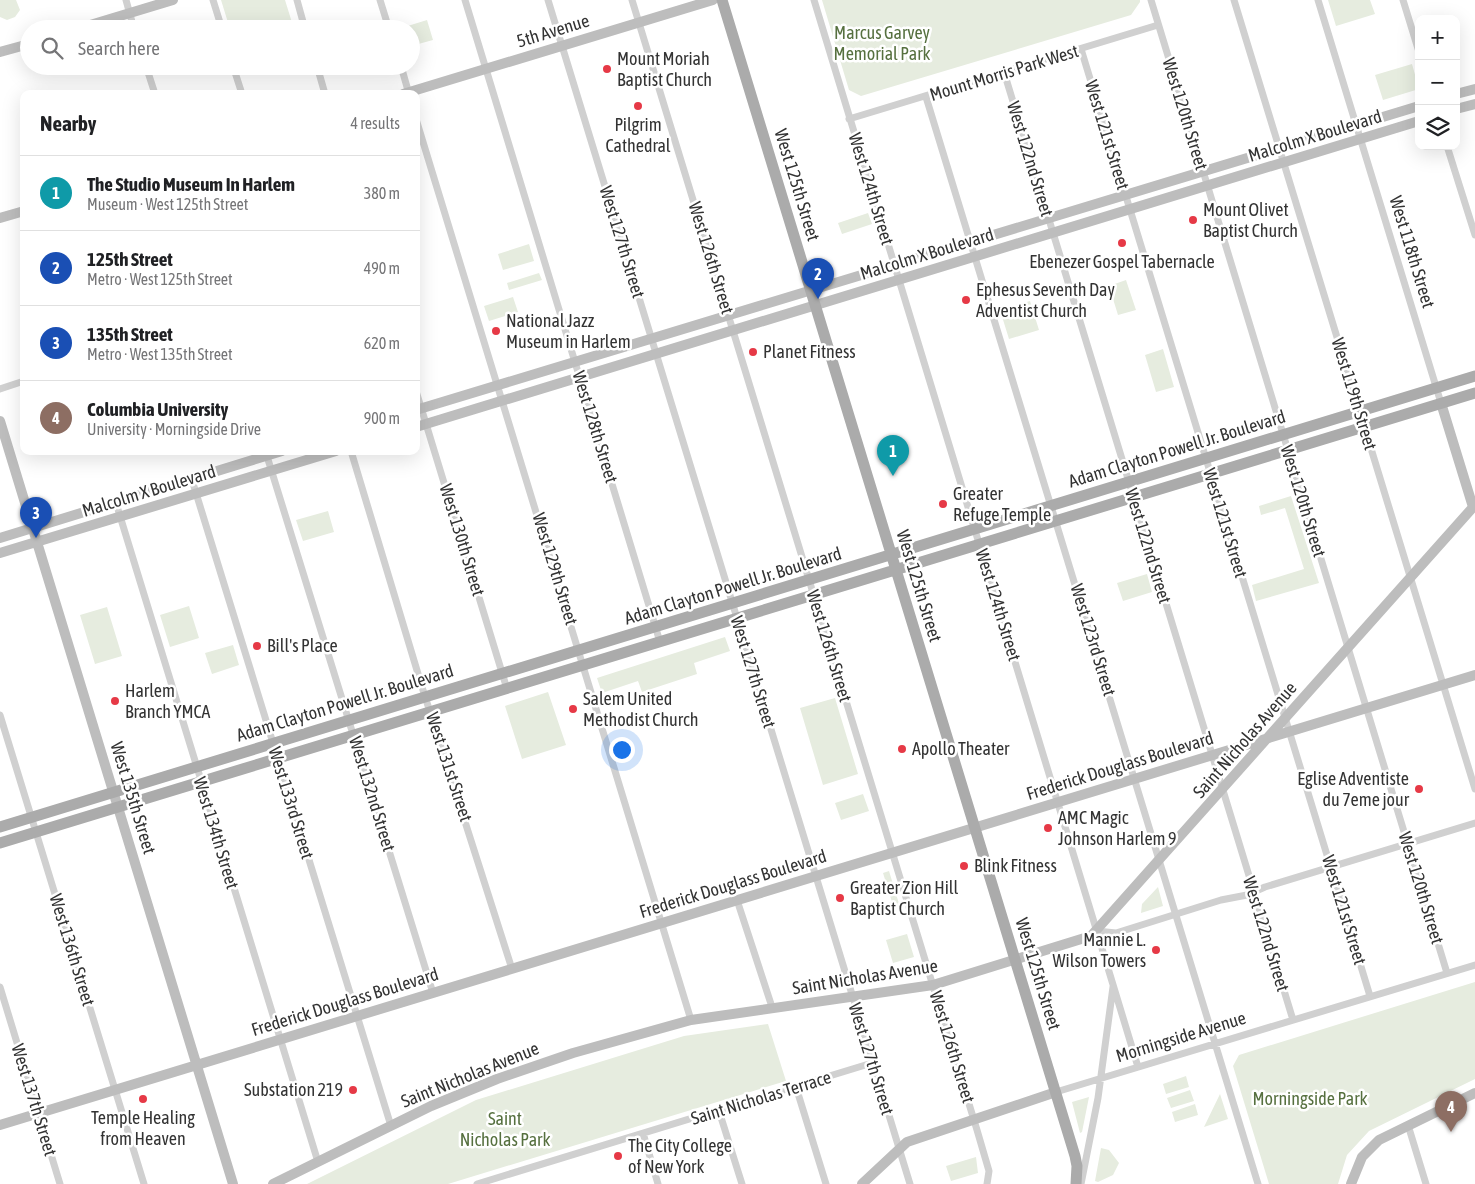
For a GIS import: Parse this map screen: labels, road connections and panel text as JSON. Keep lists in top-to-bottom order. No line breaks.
{"streets":{"main road":["5th Avenue","Malcolm X Boulevard","West 125th Street","West 118th Street","Adam Clayton Powell Jr. Boulevard","Saint Nicholas Avenue","Frederick Douglass Boulevard","West 135th Street","Morningside Avenue"],"street":["Mount Morris Park West","West 120th Street","West 121st Street","West 122nd Street","West 124th Street","West 127th Street","West 126th Street","West 119th Street","West 128th Street","West 130th Street","West 129th Street","West 123rd Street","West 131st Street","West 132nd Street","West 133rd Street","West 134th Street","West 136th Street","Saint Nicholas Terrace","West 137th Street"]},"crossings":[["5th Avenue","West 127th Street"],["5th Avenue","West 126th Street"],["5th Avenue","West 128th Street"],["Mount Morris Park West","West 120th Street"],["Mount Morris Park West","West 121st Street"],["Mount Morris Park West","West 122nd Street"],["Mount Morris Park West","West 124th Street"],["Mount Morris Park West","West 123rd Street"],["West 120th Street","Malcolm X Boulevard"],["West 120th Street","Adam Clayton Powell Jr. Boulevard"],["West 120th Street","Saint Nicholas Avenue"],["West 120th Street","Frederick Douglass Boulevard"],["West 120th Street","Morningside Avenue"],["West 121st Street","Malcolm X Boulevard"],["West 121st Street","Adam Clayton Powell Jr. Boulevard"],["West 121st Street","Saint Nicholas Avenue"],["West 121st Street","Frederick Douglass Boulevard"],["West 121st Street","Morningside Avenue"],["Malcolm X Boulevard","West 122nd Street"],["Malcolm X Boulevard","West 125th Street"],["Malcolm X Boulevard","West 124th Street"],["Malcolm X Boulevard","West 127th Street"],["Malcolm X Boulevard","West 118th Street"],["Malcolm X Boulevard","West 126th Street"],["Malcolm X Boulevard","West 119th Street"],["Malcolm X Boulevard","West 128th Street"],["Malcolm X Boulevard","West 130th Street"],["Malcolm X Boulevard","West 129th Street"],["Malcolm X Boulevard","West 123rd Street"],["Malcolm X Boulevard","West 132nd Street"],["Malcolm X Boulevard","West 135th Street"],["Malcolm X Boulevard","West 133rd Street"],["Malcolm X Boulevard","West 134th Street"],["West 122nd Street","Adam Clayton Powell Jr. Boulevard"],["West 122nd Street","Saint Nicholas Avenue"],["West 122nd Street","Frederick Douglass Boulevard"],["West 122nd Street","Morningside Avenue"],["West 125th Street","Adam Clayton Powell Jr. Boulevard"],["West 125th Street","Saint Nicholas Avenue"],["West 125th Street","Frederick Douglass Boulevard"],["West 125th Street","Morningside Avenue"],["West 124th Street","Adam Clayton Powell Jr. Boulevard"],["West 124th Street","Saint Nicholas Avenue"],["West 124th Street","Frederick Douglass Boulevard"],["West 124th Street","Morningside Avenue"],["West 127th Street","Adam Clayton Powell Jr. Boulevard"],["West 127th Street","Saint Nicholas Avenue"],["West 127th Street","Frederick Douglass Boulevard"],["West 127th Street","Morningside Avenue"],["West 127th Street","Saint Nicholas Terrace"],["West 118th Street","Adam Clayton Powell Jr. Boulevard"],["West 118th Street","Saint Nicholas Avenue"],["West 126th Street","Adam Clayton Powell Jr. Boulevard"],["West 126th Street","Saint Nicholas Avenue"],["West 126th Street","Frederick Douglass Boulevard"],["West 126th Street","Morningside Avenue"],["West 119th Street","Adam Clayton Powell Jr. Boulevard"],["West 119th Street","Saint Nicholas Avenue"],["West 119th Street","Frederick Douglass Boulevard"],["West 128th Street","Adam Clayton Powell Jr. Boulevard"],["Adam Clayton Powell Jr. Boulevard","West 130th Street"],["Adam Clayton Powell Jr. Boulevard","West 129th Street"],["Adam Clayton Powell Jr. Boulevard","West 123rd Street"],["Adam Clayton Powell Jr. Boulevard","West 131st Street"],["Adam Clayton Powell Jr. Boulevard","West 132nd Street"],["Adam Clayton Powell Jr. Boulevard","West 135th Street"],["Adam Clayton Powell Jr. Boulevard","West 133rd Street"],["Adam Clayton Powell Jr. Boulevard","West 134th Street"],["Adam Clayton Powell Jr. Boulevard","West 136th Street"],["West 129th Street","Saint Nicholas Avenue"],["West 129th Street","Frederick Douglass Boulevard"],["West 123rd Street","Saint Nicholas Avenue"],["West 123rd Street","Frederick Douglass Boulevard"],["West 123rd Street","Morningside Avenue"],["Saint Nicholas Avenue","Frederick Douglass Boulevard"],["Saint Nicholas Avenue","West 133rd Street"],["Saint Nicholas Avenue","West 134th Street"],["Frederick Douglass Boulevard","West 131st Street"],["Frederick Douglass Boulevard","West 132nd Street"],["Frederick Douglass Boulevard","West 135th Street"],["Frederick Douglass Boulevard","West 133rd Street"],["Frederick Douglass Boulevard","West 134th Street"],["Frederick Douglass Boulevard","West 136th Street"],["Frederick Douglass Boulevard","West 137th Street"]],"parks":["Marcus Garvey Memorial Park","Morningside Park","Saint Nicholas Park"],"places":["Mount Moriah Baptist Church","Pilgrim Cathedral","Mount Olivet Baptist Church","Ebenezer Gospel Tabernacle","Ephesus Seventh Day Adventist Church","National Jazz Museum in Harlem","Planet Fitness","Greater Refuge Temple","Bill's Place","Harlem Branch YMCA","Salem United Methodist Church","Apollo Theater","Eglise Adventiste du 7eme jour","AMC Magic Johnson Harlem 9","Blink Fitness","Greater Zion Hill Baptist Church","Mannie L. Wilson Towers","Substation 219","Temple Healing from Heaven","The City College of New York"],"page":{"map_buttons":["+","−"],"search":"Search here","heading":["Nearby","4 results"],"list":[{"mark":"1","name":"The Studio Museum In Harlem","note":"Museum · West 125th Street","value":"380 m"},{"mark":"2","name":"125th Street","note":"Metro · West 125th Street","value":"490 m"},{"mark":"3","name":"135th Street","note":"Metro · West 135th Street","value":"620 m"},{"mark":"4","name":"Columbia University","note":"University · Morningside Drive","value":"900 m"}],"pins":["2","1","3","4"]}}
